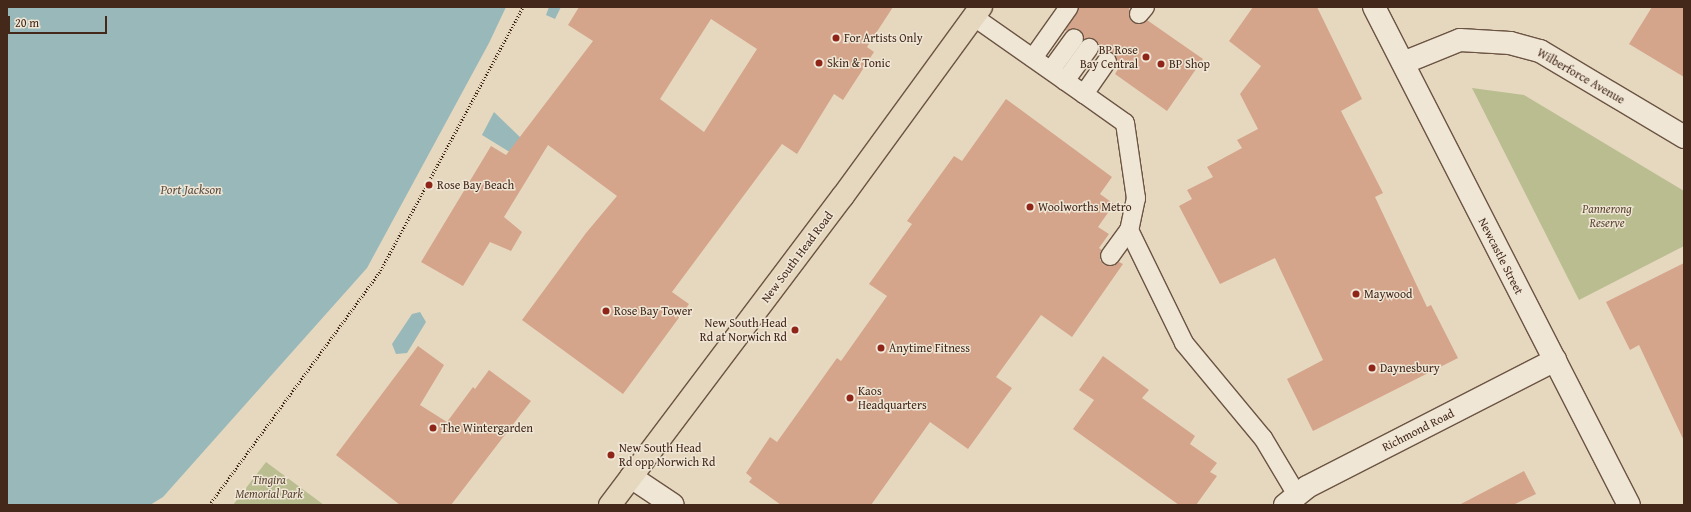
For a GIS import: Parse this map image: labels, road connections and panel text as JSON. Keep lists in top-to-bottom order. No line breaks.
{"streets":{"main road":["New South Head Road"],"street":["Wilberforce Avenue","Newcastle Street","Richmond Road"]},"crossings":[["Wilberforce Avenue","Newcastle Street"],["Newcastle Street","Richmond Road"]],"water":["Port Jackson"],"parks":["Pannerong Reserve","Tingira Memorial Park"],"places":["For Artists Only","BP Rose Bay Central","Skin & Tonic","BP Shop","Rose Bay Beach","Woolworths Metro","Maywood","Rose Bay Tower","New South Head Rd at Norwich Rd","Anytime Fitness","Daynesbury","Kaos Headquarters","The Wintergarden","New South Head Rd opp Norwich Rd"],"scale_bar":"20 m"}
